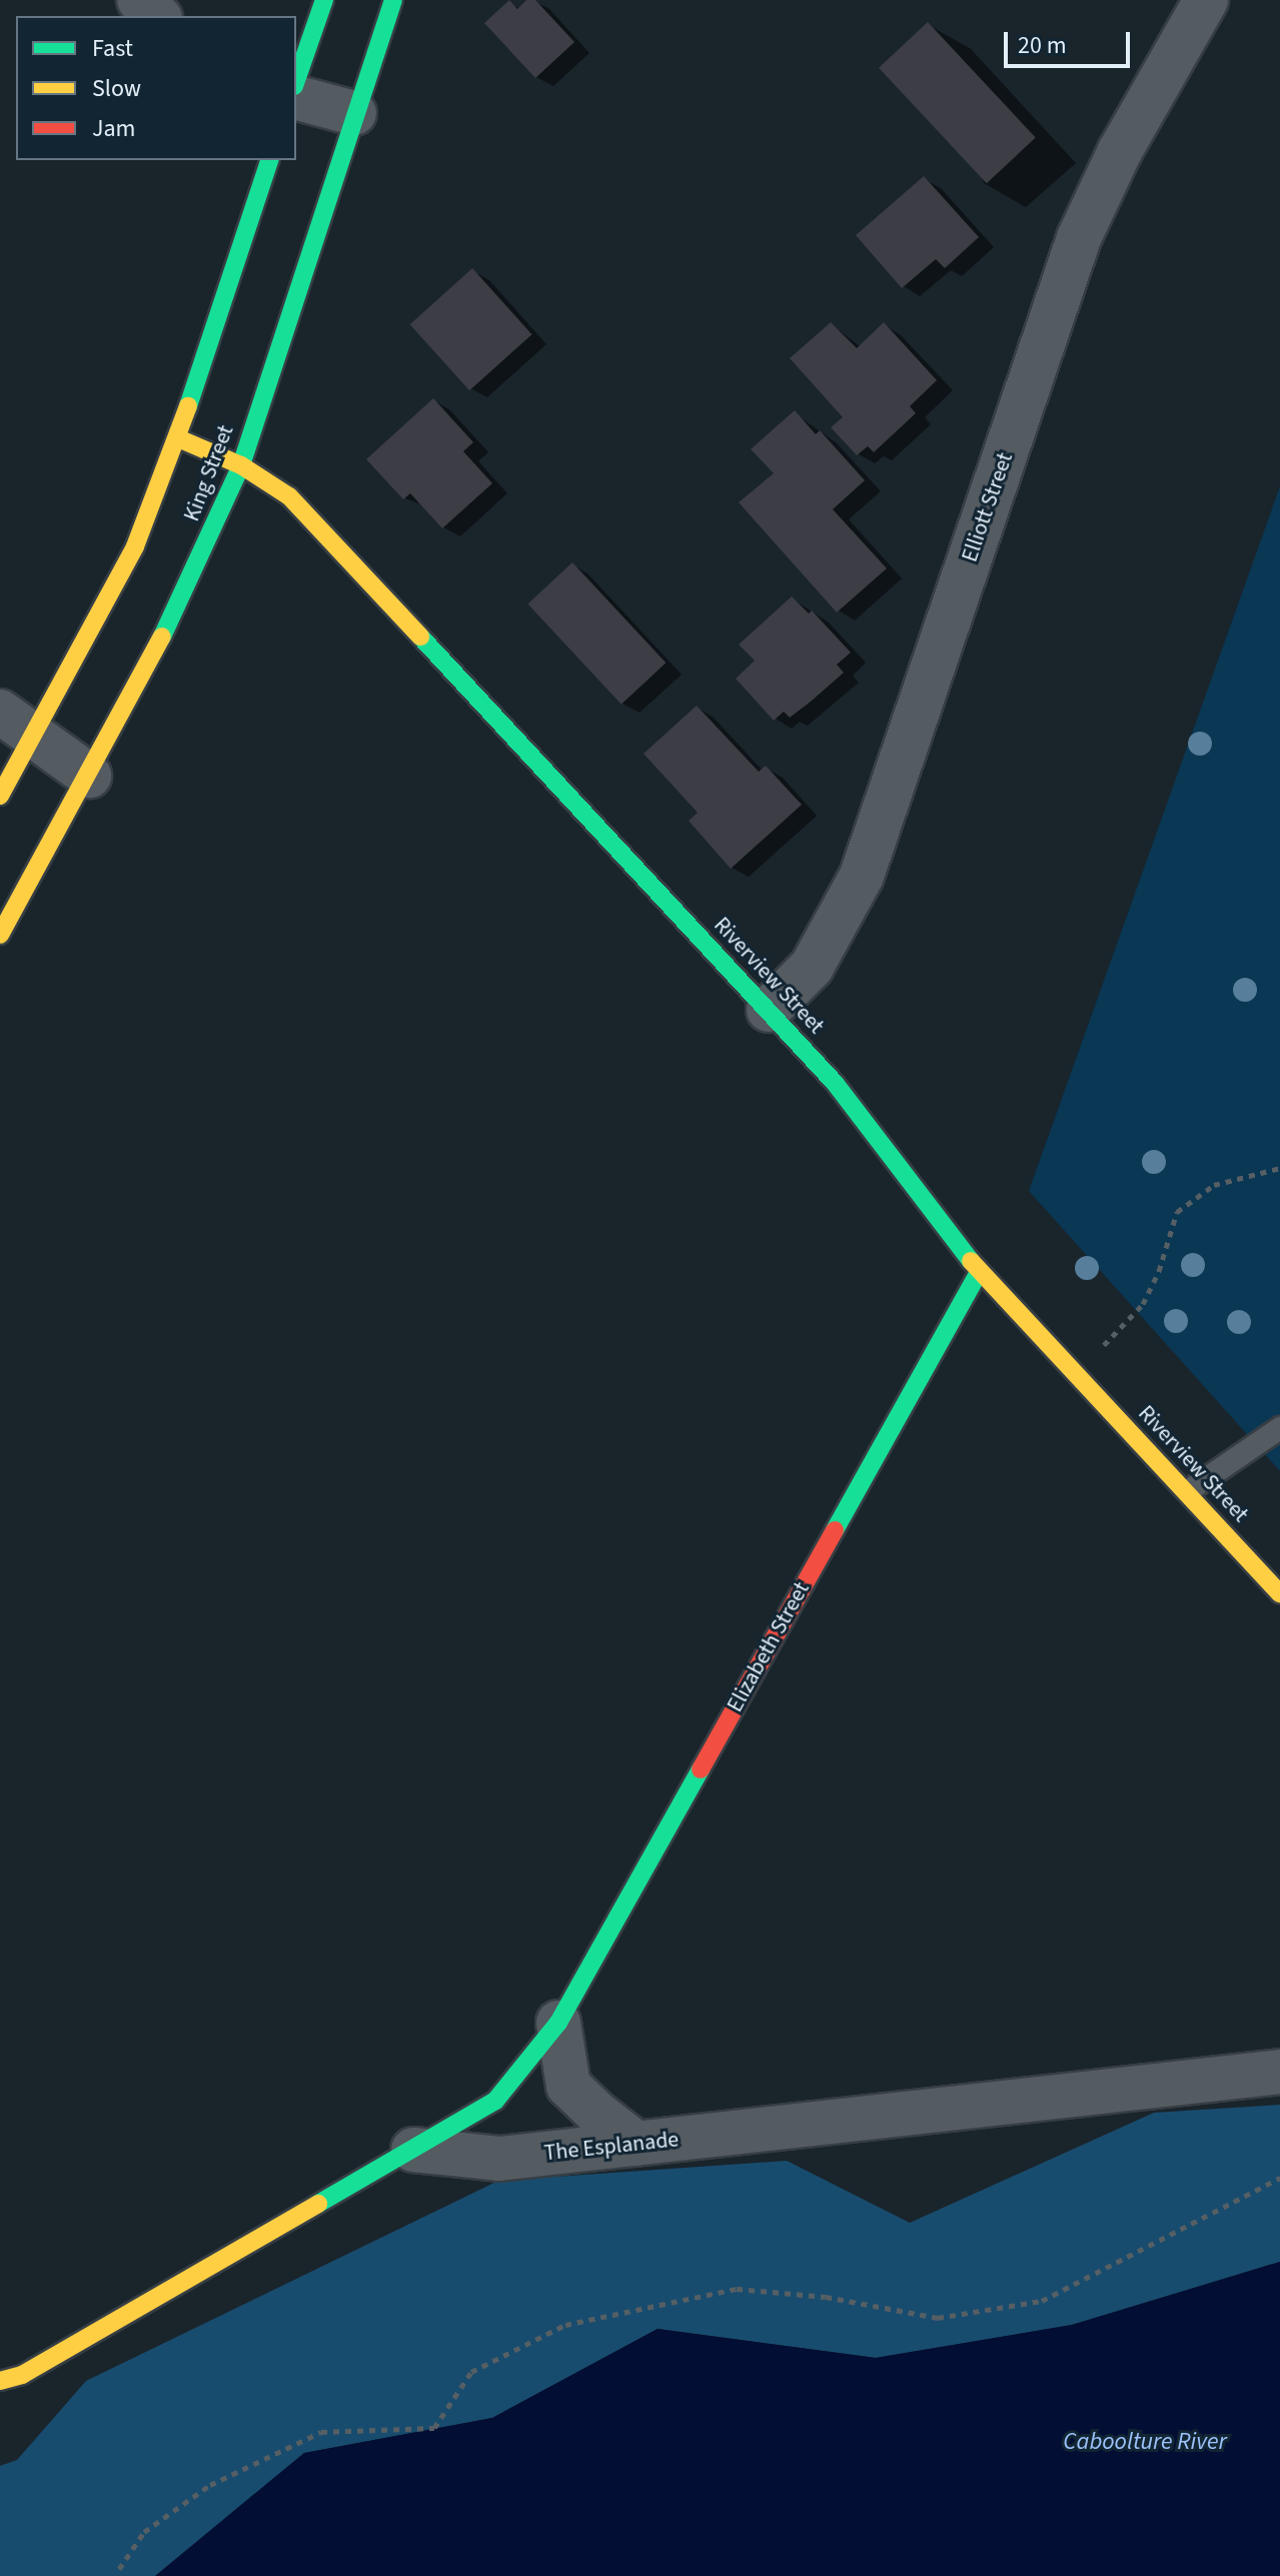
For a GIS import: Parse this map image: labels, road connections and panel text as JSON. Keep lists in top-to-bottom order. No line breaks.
{"streets":{"street":["King Street","Elliott Street","Riverview Street","Elizabeth Street","The Esplanade"]},"crossings":[["King Street","Riverview Street"],["Elliott Street","Riverview Street"],["Riverview Street","Elizabeth Street"],["Elizabeth Street","The Esplanade"]],"water":["Caboolture River"],"legend":["Fast","Slow","Jam"],"scale_bar":"20 m"}
